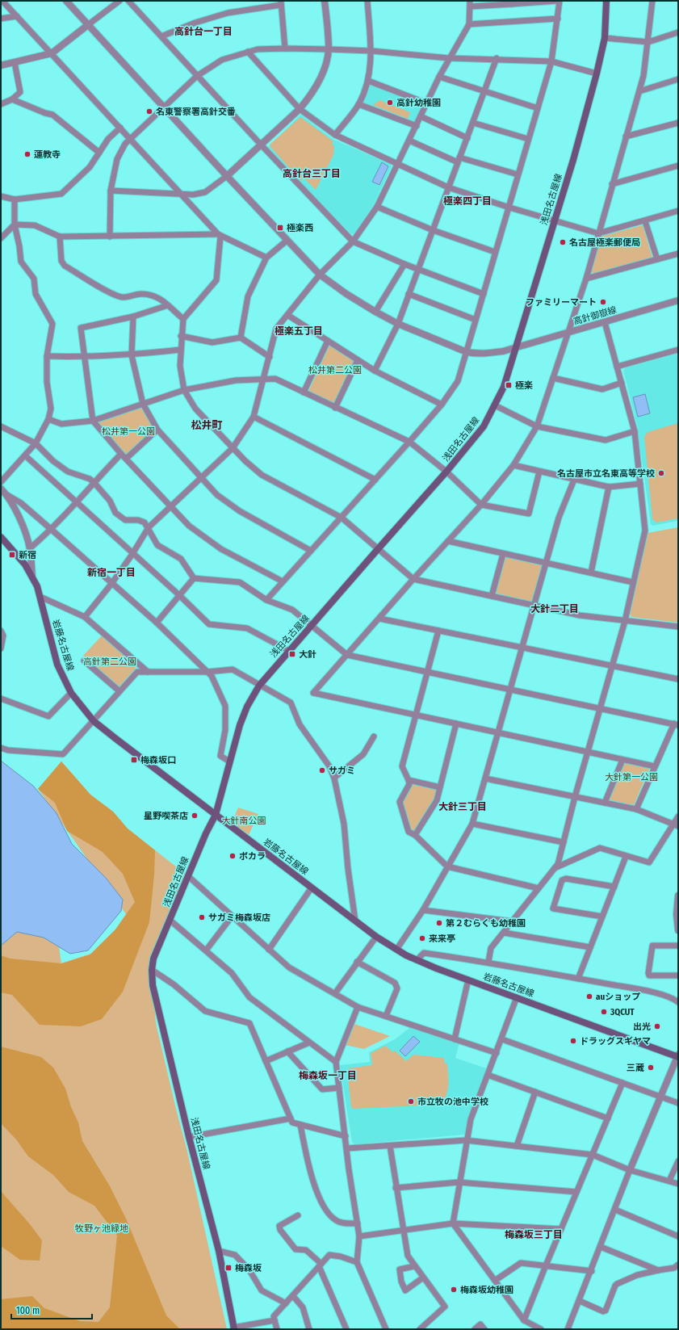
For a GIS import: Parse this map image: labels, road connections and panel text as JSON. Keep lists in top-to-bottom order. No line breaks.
{"streets":{"main road":["浅田名古屋線","岩藤名古屋線"],"street":["高針御嶽線"]},"crossings":[["浅田名古屋線","高針御嶽線"],["浅田名古屋線","岩藤名古屋線"]],"districts":["高針台一丁目","高針台三丁目","極楽四丁目","極楽五丁目","松井町","新宿一丁目","大針二丁目","大針三丁目","梅森坂一丁目","梅森坂三丁目"],"parks":["松井第二公園","松井第一公園","高針第二公園","大針第一公園","大針南公園","牧野ヶ池緑地"],"places":{"other":["高針幼稚園","名東警察署高針交番","蓮教寺","名古屋極楽郵便局","ファミリーマート","名古屋市立名東高等学校","サガミ","星野喫茶店","ポカラ","サガミ梅森坂店","第２むらくも幼稚園","来来亭","auショップ","3QCUT","出光","ドラッグスギヤマ","三蔵","市立牧の池中学校","梅森坂幼稚園"],"transit":["極楽西","極楽","新宿","大針","梅森坂口","梅森坂"]},"scale_bar":"100 m"}
